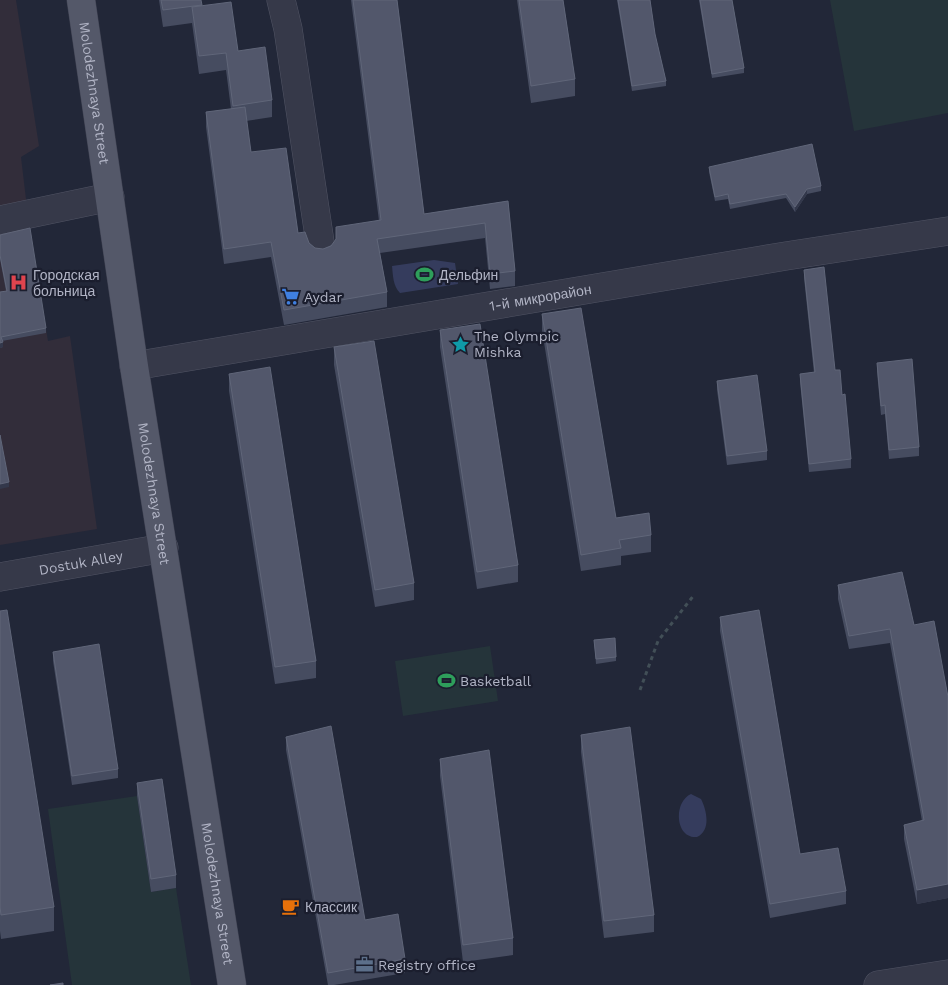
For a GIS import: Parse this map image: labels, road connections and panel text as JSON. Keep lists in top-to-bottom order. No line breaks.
{"streets":{"main road":["Molodezhnaya Street"],"street":["1-й микрорайон","Dostuk Alley"]},"crossings":[["Molodezhnaya Street","1-й микрорайон"],["Molodezhnaya Street","Dostuk Alley"]],"places":{"sports":["Дельфин","Basketball"],"hospital":["Городская больница"],"supermarket":["Aydar"],"place":["The Olympic Mishka"],"cafe":["Классик"],"office":["Registry office"]}}
